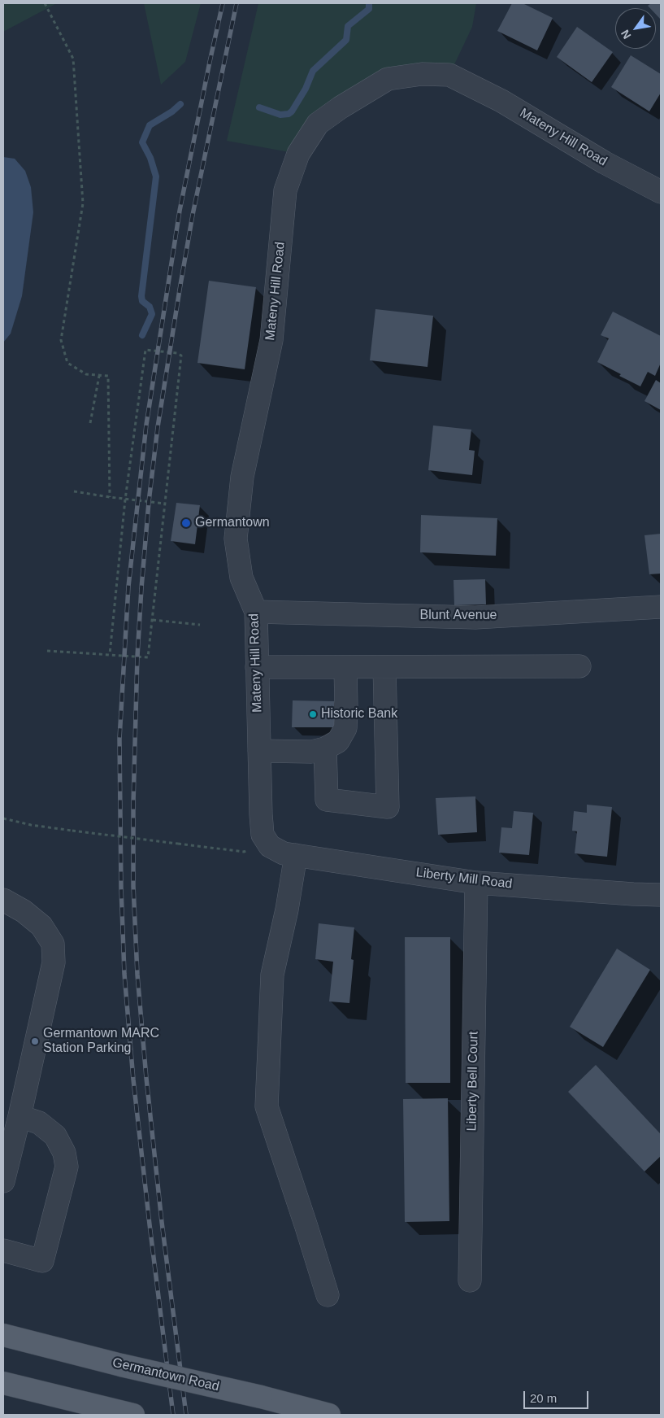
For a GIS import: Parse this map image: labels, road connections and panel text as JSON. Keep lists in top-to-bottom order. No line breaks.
{"streets":{"main road":["Germantown Road"],"street":["Mateny Hill Road","Blunt Avenue","Liberty Mill Road","Liberty Bell Court"]},"crossings":[["Mateny Hill Road","Blunt Avenue"],["Mateny Hill Road","Liberty Mill Road"],["Liberty Mill Road","Liberty Bell Court"]],"places":["Germantown","Historic Bank","Germantown MARC Station Parking"],"scale_bar":"20 m","north":"bottom left"}
